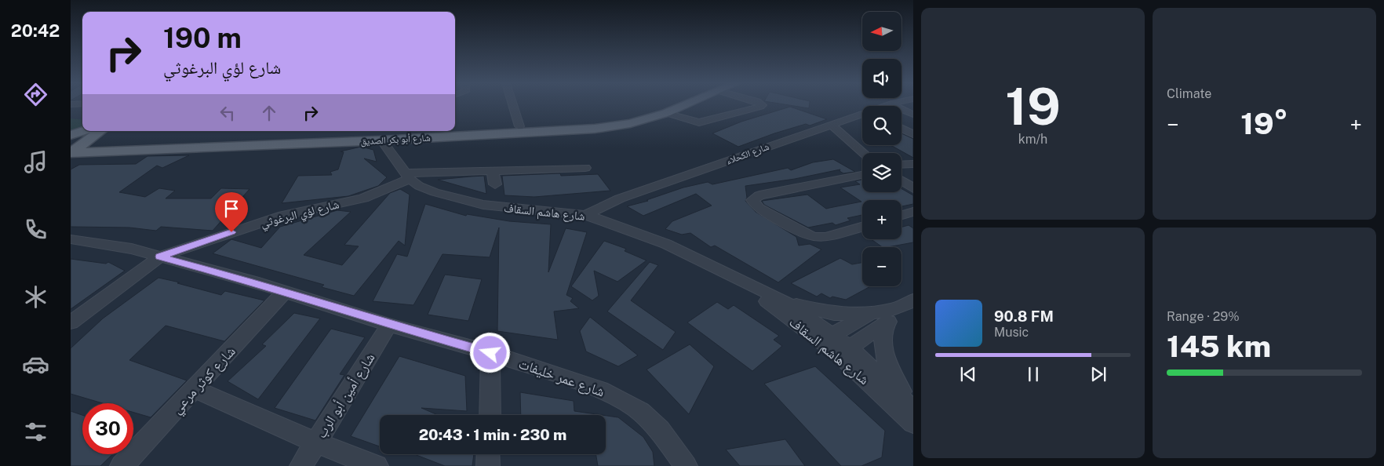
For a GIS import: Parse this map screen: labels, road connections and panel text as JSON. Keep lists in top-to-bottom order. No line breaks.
{"streets":{"main road":["شارع أبو بكر الصديق"],"street":["شارع الكحلاء","شارع هاشم السقاف","شارع لؤي البرغوثي","شارع عمر خليفات","شارع كوثر مرعي","شارع أمين أبو الرب"]},"crossings":[["شارع أبو بكر الصديق","شارع هاشم السقاف"],["شارع الكحلاء","شارع هاشم السقاف"],["شارع هاشم السقاف","شارع لؤي البرغوثي"],["شارع لؤي البرغوثي","شارع عمر خليفات"],["شارع عمر خليفات","شارع كوثر مرعي"],["شارع عمر خليفات","شارع أمين أبو الرب"]],"north":"left","page":{"tabs":"20:42","tile":[["19","km/h"],"Climate",["Range · 29%","145 km"]],"map_buttons":["+","−"],"turn":["190 m","شارع لؤي البرغوثي"],"heat":["−","19°","+"],"song":["90.8 FM","Music"],"limit":"30","trip":"20:43 · 1 min · 230 m"}}
